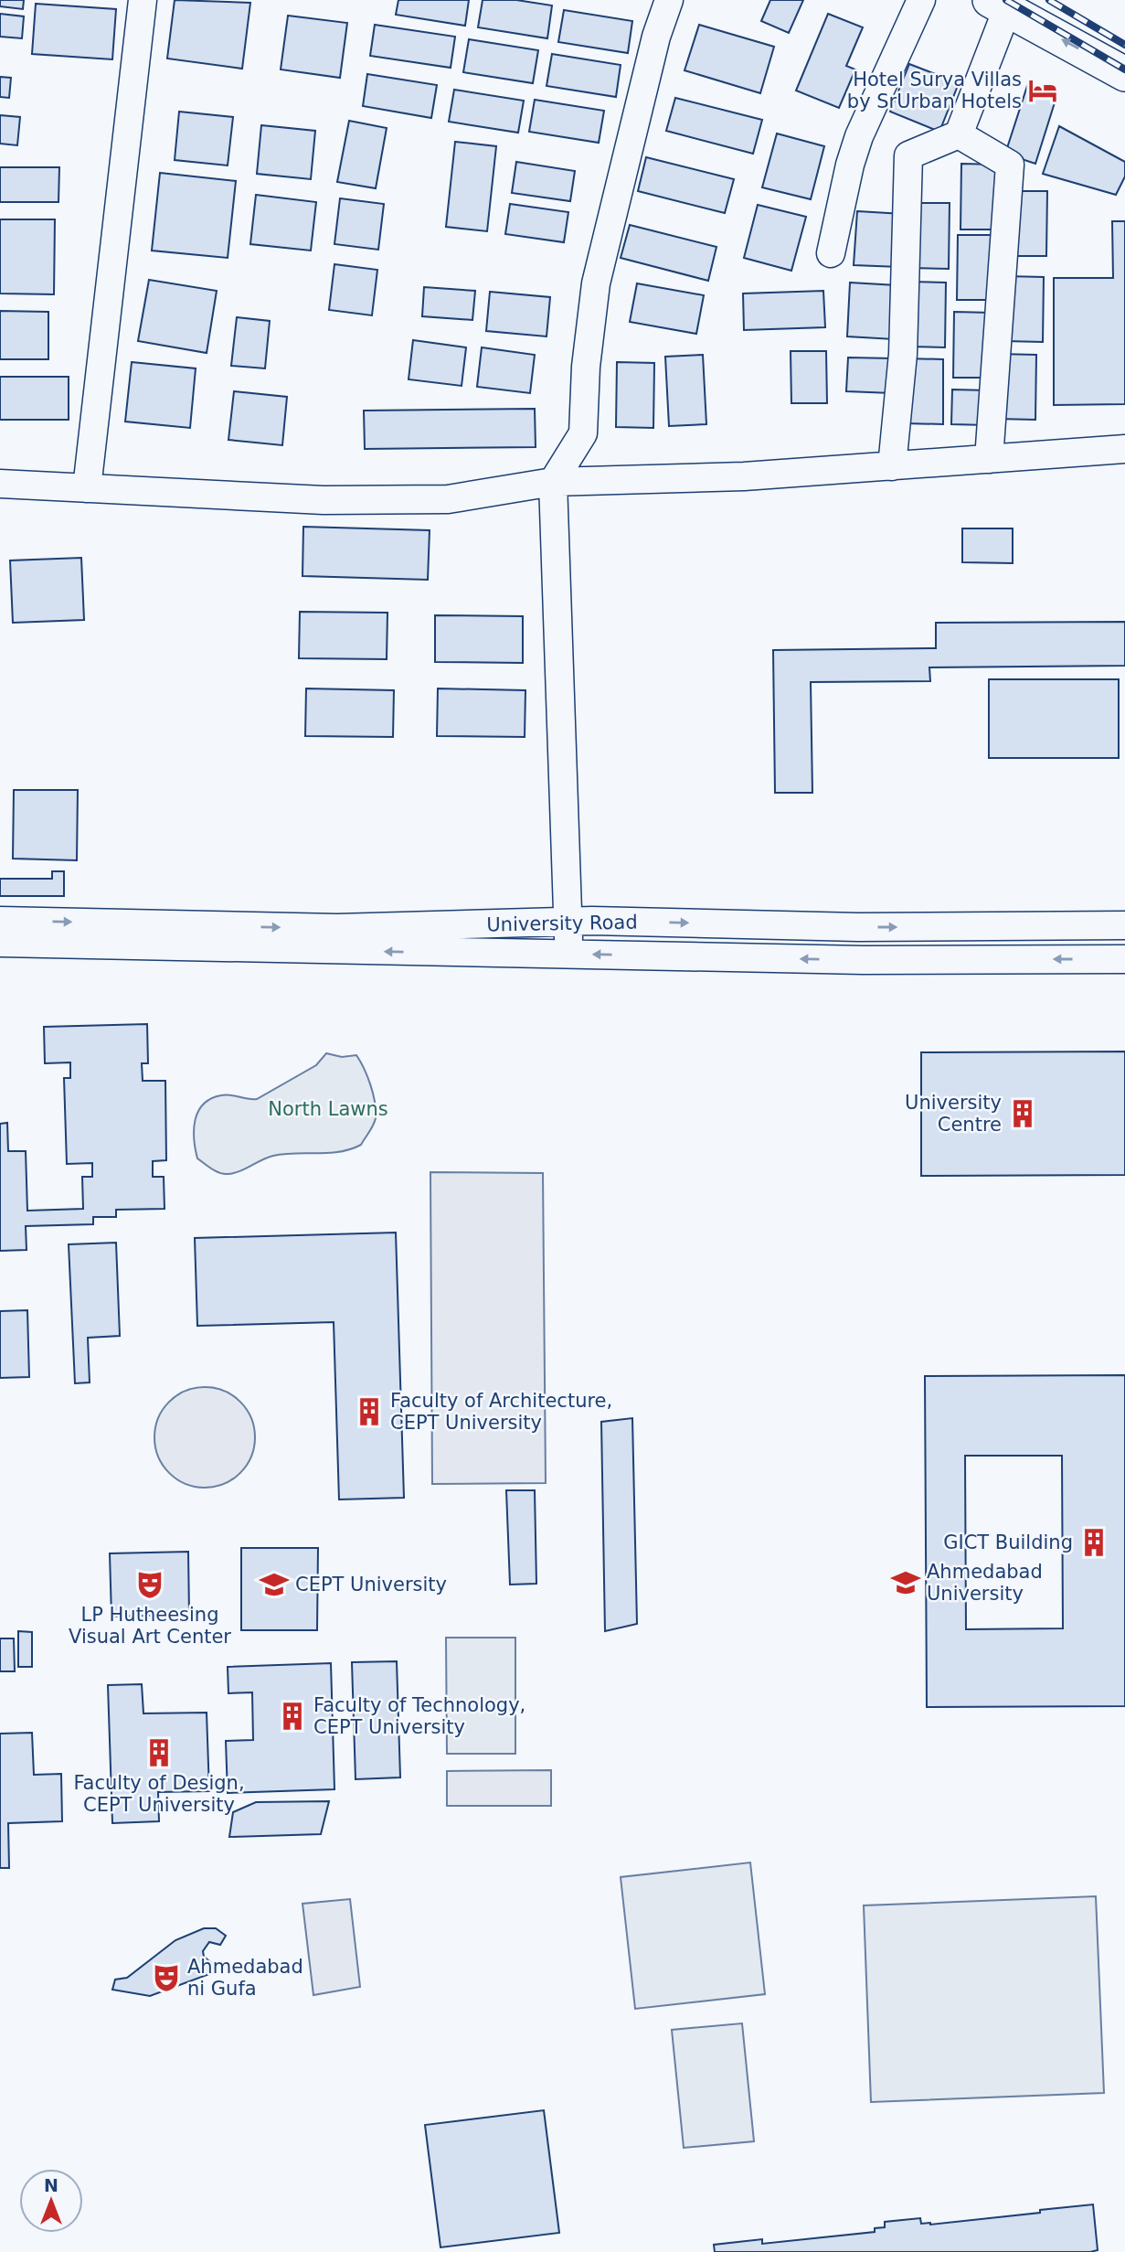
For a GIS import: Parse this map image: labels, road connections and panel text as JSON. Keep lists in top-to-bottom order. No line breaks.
{"streets":{"street":["University Road"]},"parks":["North Lawns"],"places":{"hotel":["Hotel Surya Villas by SrUrban Hotels"],"building":["University Centre","Faculty of Architecture, CEPT University","GICT Building","Faculty of Technology, CEPT University","Faculty of Design, CEPT University"],"school or university":["Ahmedabad University","CEPT University"],"theatre":["LP Hutheesing Visual Art Center","Ahmedabad ni Gufa"]},"north":"top"}
